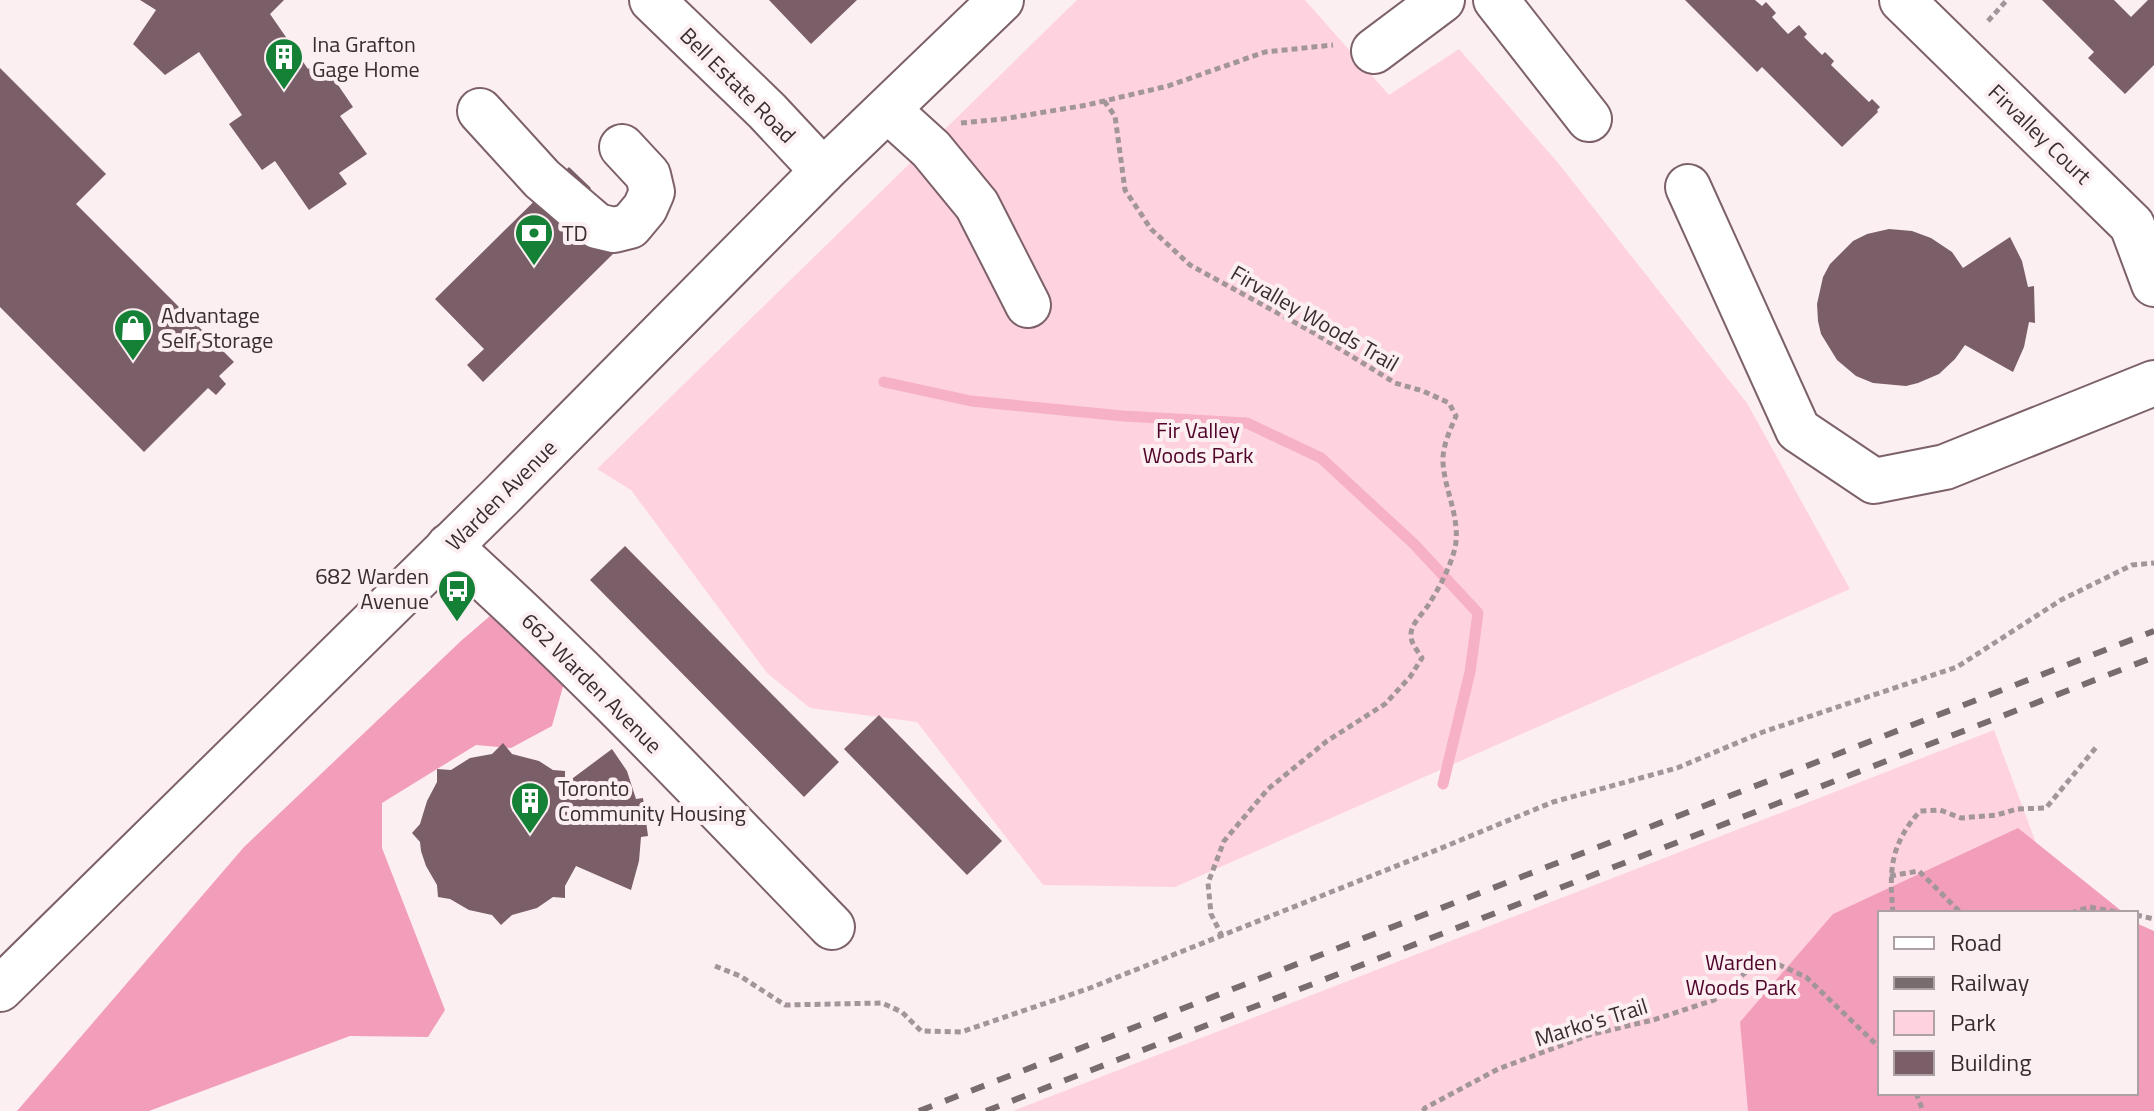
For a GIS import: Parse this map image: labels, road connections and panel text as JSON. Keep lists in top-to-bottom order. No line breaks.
{"streets":{"main road":["Bell Estate Road","Firvalley Court","Warden Avenue","662 Warden Avenue"],"path":["Firvalley Woods Trail","Marko's Trail"]},"crossings":[["Bell Estate Road","Warden Avenue"],["Warden Avenue","662 Warden Avenue"]],"parks":["Fir Valley Woods Park","Warden Woods Park"],"places":{"building":["Ina Grafton Gage Home","Toronto Community Housing"],"bank":["TD"],"shop":["Advantage Self Storage"],"bus stop":["682 Warden Avenue"]},"legend":["Road","Railway","Park","Building"]}
